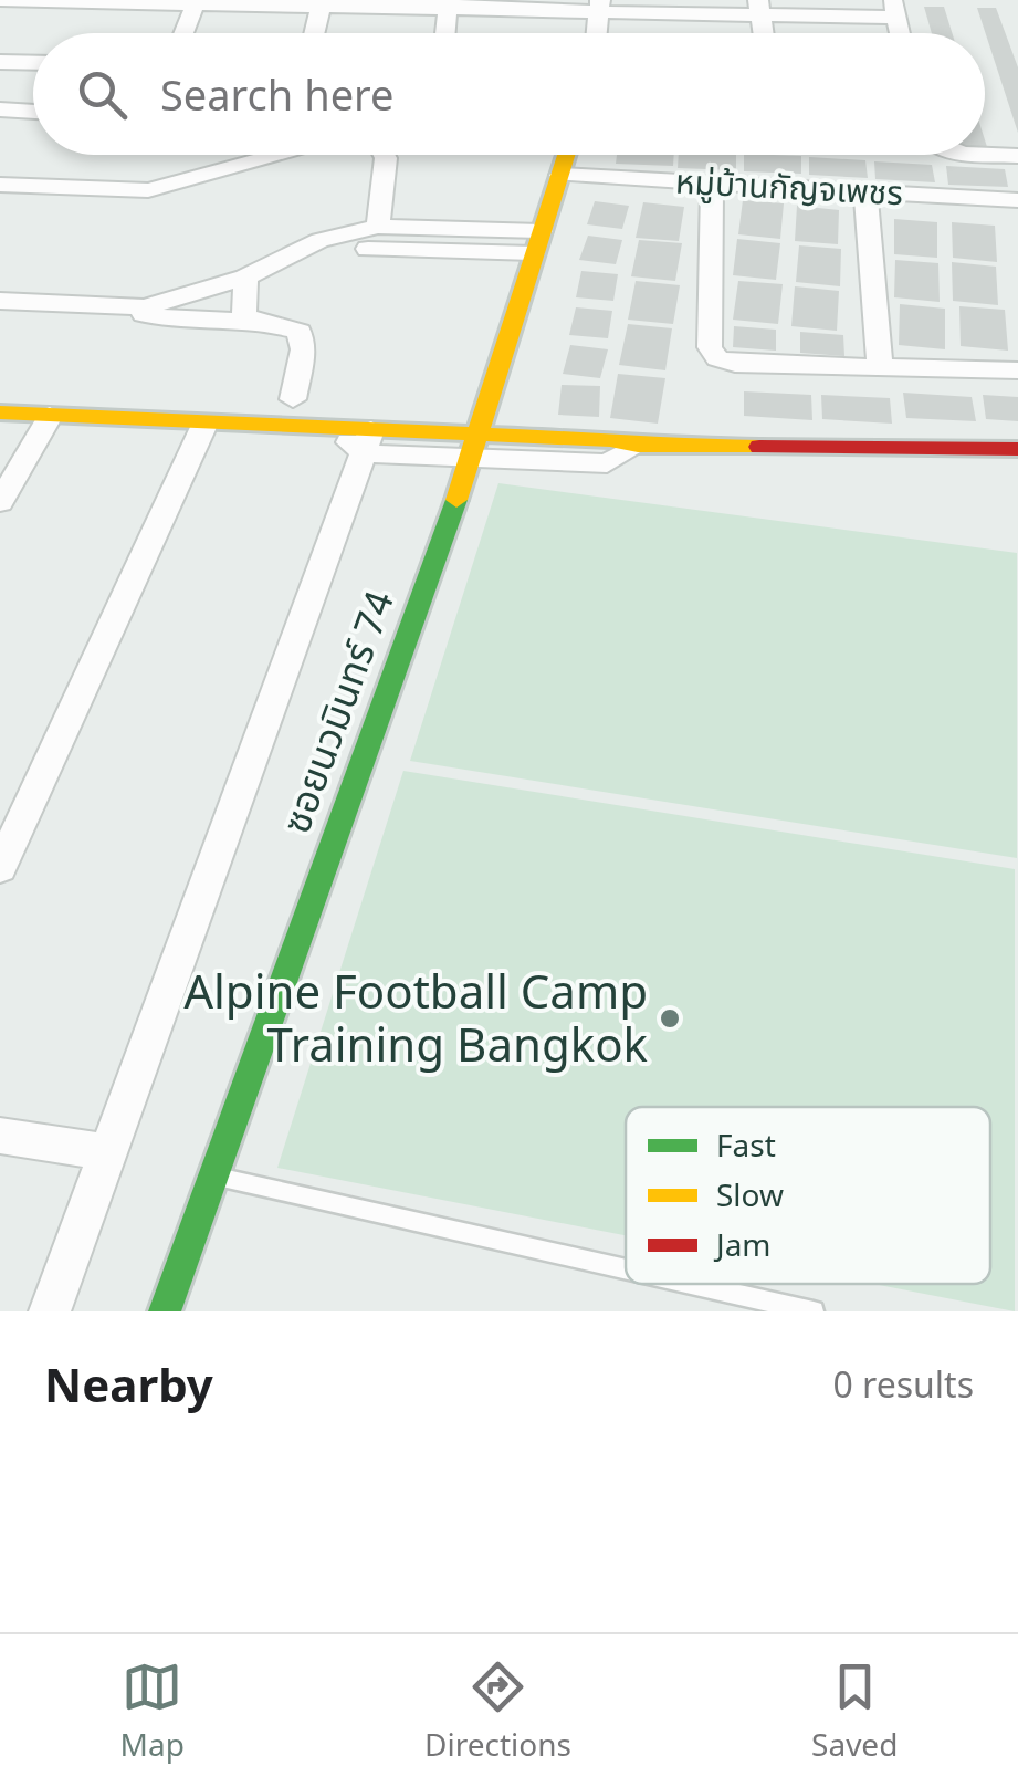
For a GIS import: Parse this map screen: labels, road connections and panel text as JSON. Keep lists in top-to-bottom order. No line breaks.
{"streets":{"street":["หมู่บ้านกัญจเพชร","ซอยนวมินทร์ 74"]},"crossings":[["หมู่บ้านกัญจเพชร","ซอยนวมินทร์ 74"]],"places":["Alpine Football Camp Training Bangkok"],"legend":["Fast","Slow","Jam"],"page":{"search":"Search here","heading":["Nearby","0 results"],"nav":["Map","Directions","Saved"]}}
